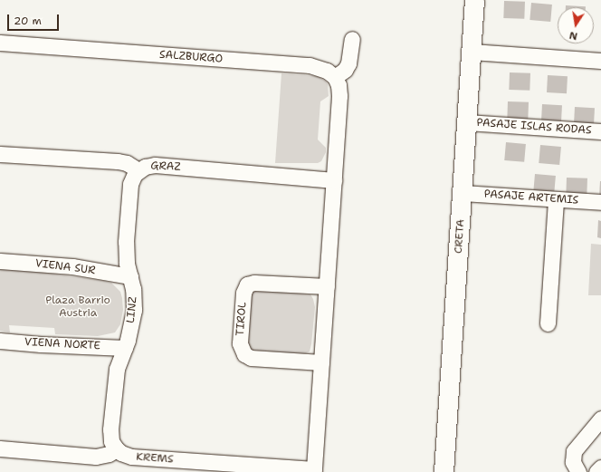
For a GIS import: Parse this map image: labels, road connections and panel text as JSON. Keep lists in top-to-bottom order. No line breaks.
{"streets":{"street":["SALZBURGO","PASAJE ISLAS RODAS","GRAZ","PASAJE ARTEMIS","CRETA","VIENA SUR","LINZ","TIROL","VIENA NORTE","KREMS"]},"crossings":[["PASAJE ISLAS RODAS","CRETA"],["GRAZ","LINZ"],["PASAJE ARTEMIS","CRETA"],["VIENA SUR","LINZ"],["LINZ","VIENA NORTE"],["LINZ","KREMS"]],"parks":["Plaza Barrio Austria"],"scale_bar":"20 m","north":"bottom"}
